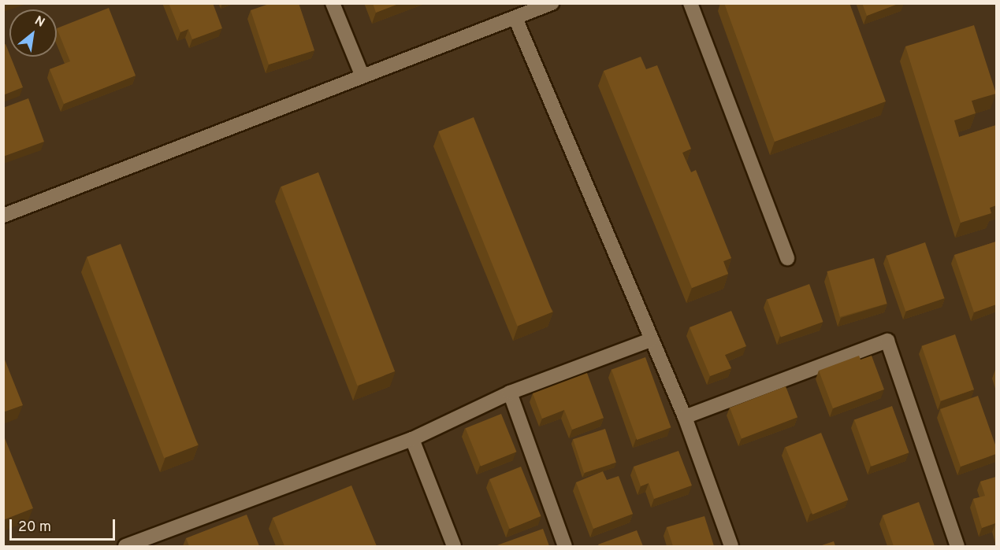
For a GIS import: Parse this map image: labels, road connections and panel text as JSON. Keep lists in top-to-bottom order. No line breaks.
{"scale_bar":"20 m","north":"top right"}
